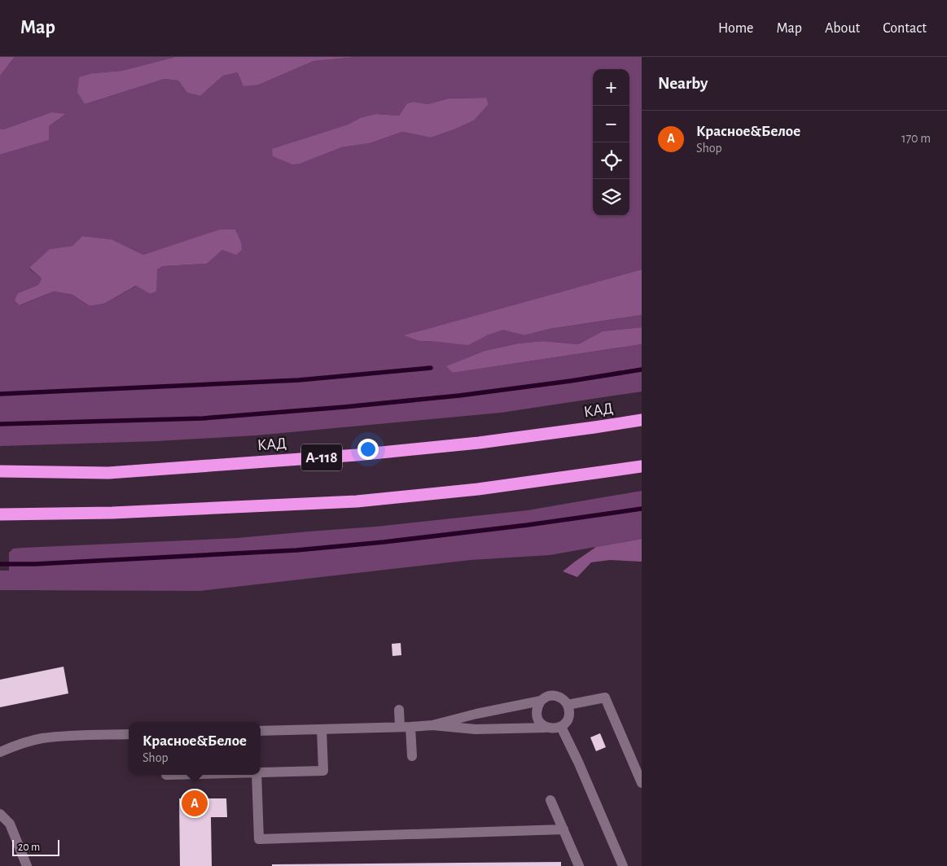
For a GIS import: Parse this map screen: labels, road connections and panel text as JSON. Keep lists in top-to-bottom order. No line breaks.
{"streets":{"highway":["КАД","А-118"]},"scale_bar":"20 m","page":{"header":"Map","nav":["Home","Map","About","Contact"],"heading":"Nearby","map_buttons":["+","−"],"list":[{"mark":"A","name":"Красное&Белое","note":"Shop","value":"170 m"}],"popup":["Красное&Белое","Shop"],"pins":"A","scale":"20 m"}}
